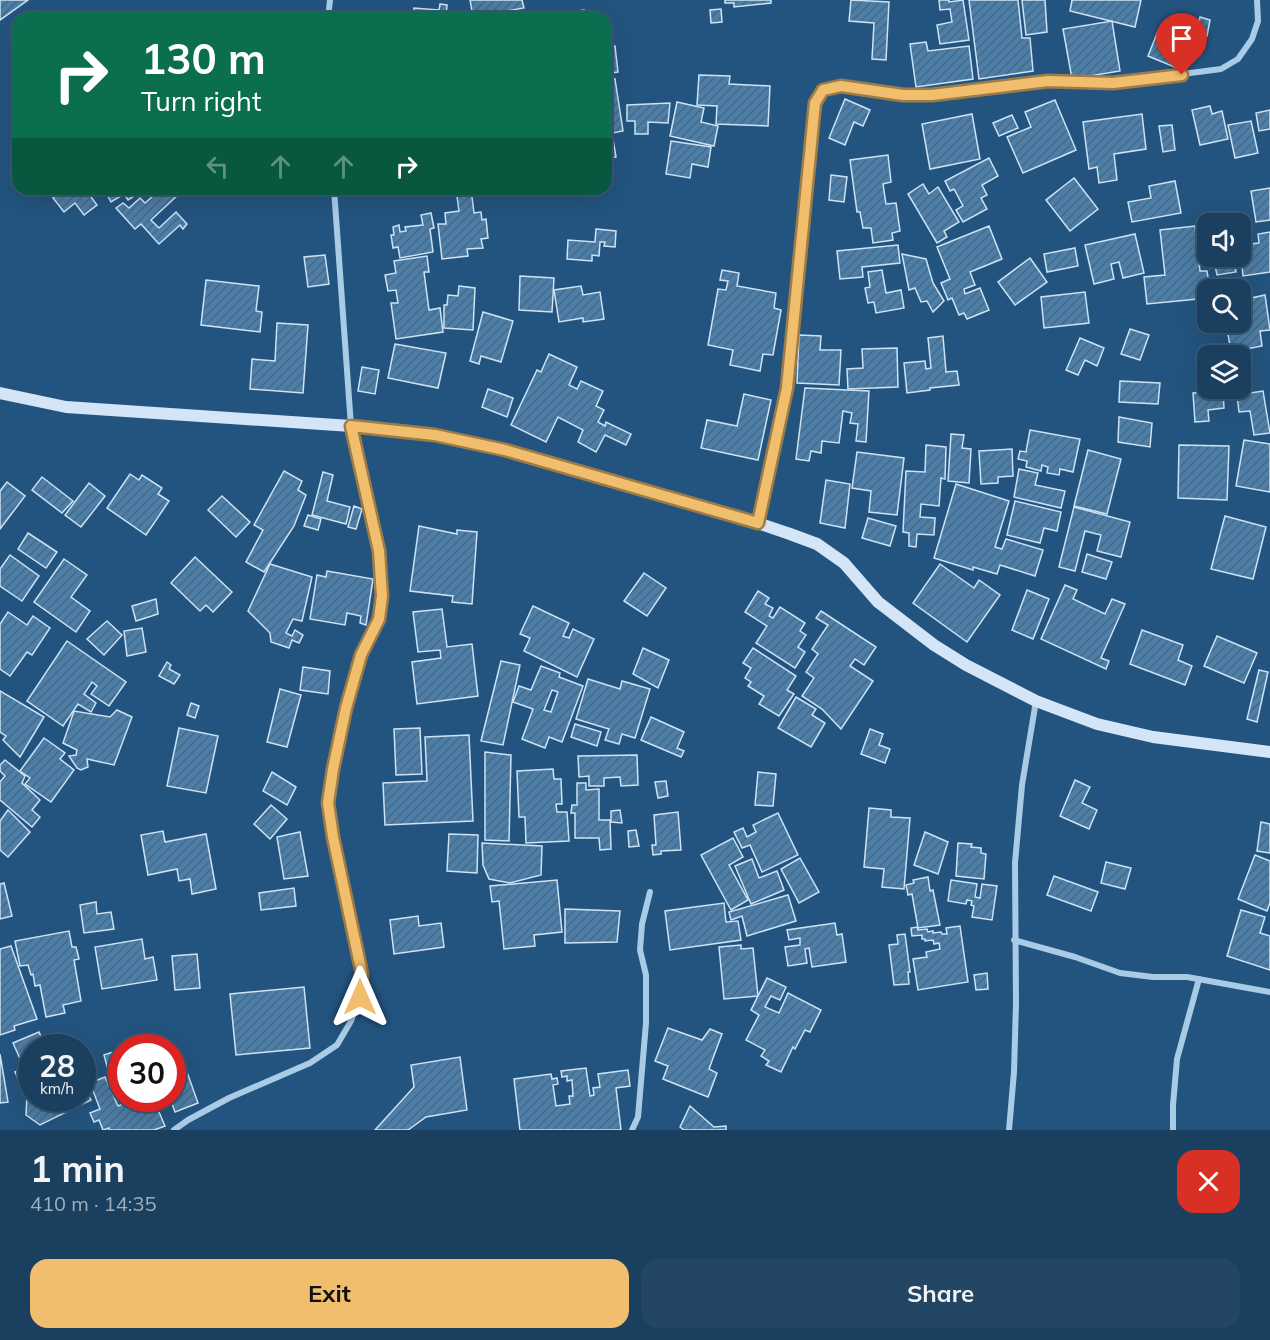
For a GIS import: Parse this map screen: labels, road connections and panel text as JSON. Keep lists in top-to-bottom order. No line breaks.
{"page":{"turn":["130 m","Turn right"],"speed":"28 km/h","limit":"30","heading":["1 min","410 m · 14:35"],"buttons":["Exit","Share"]}}
